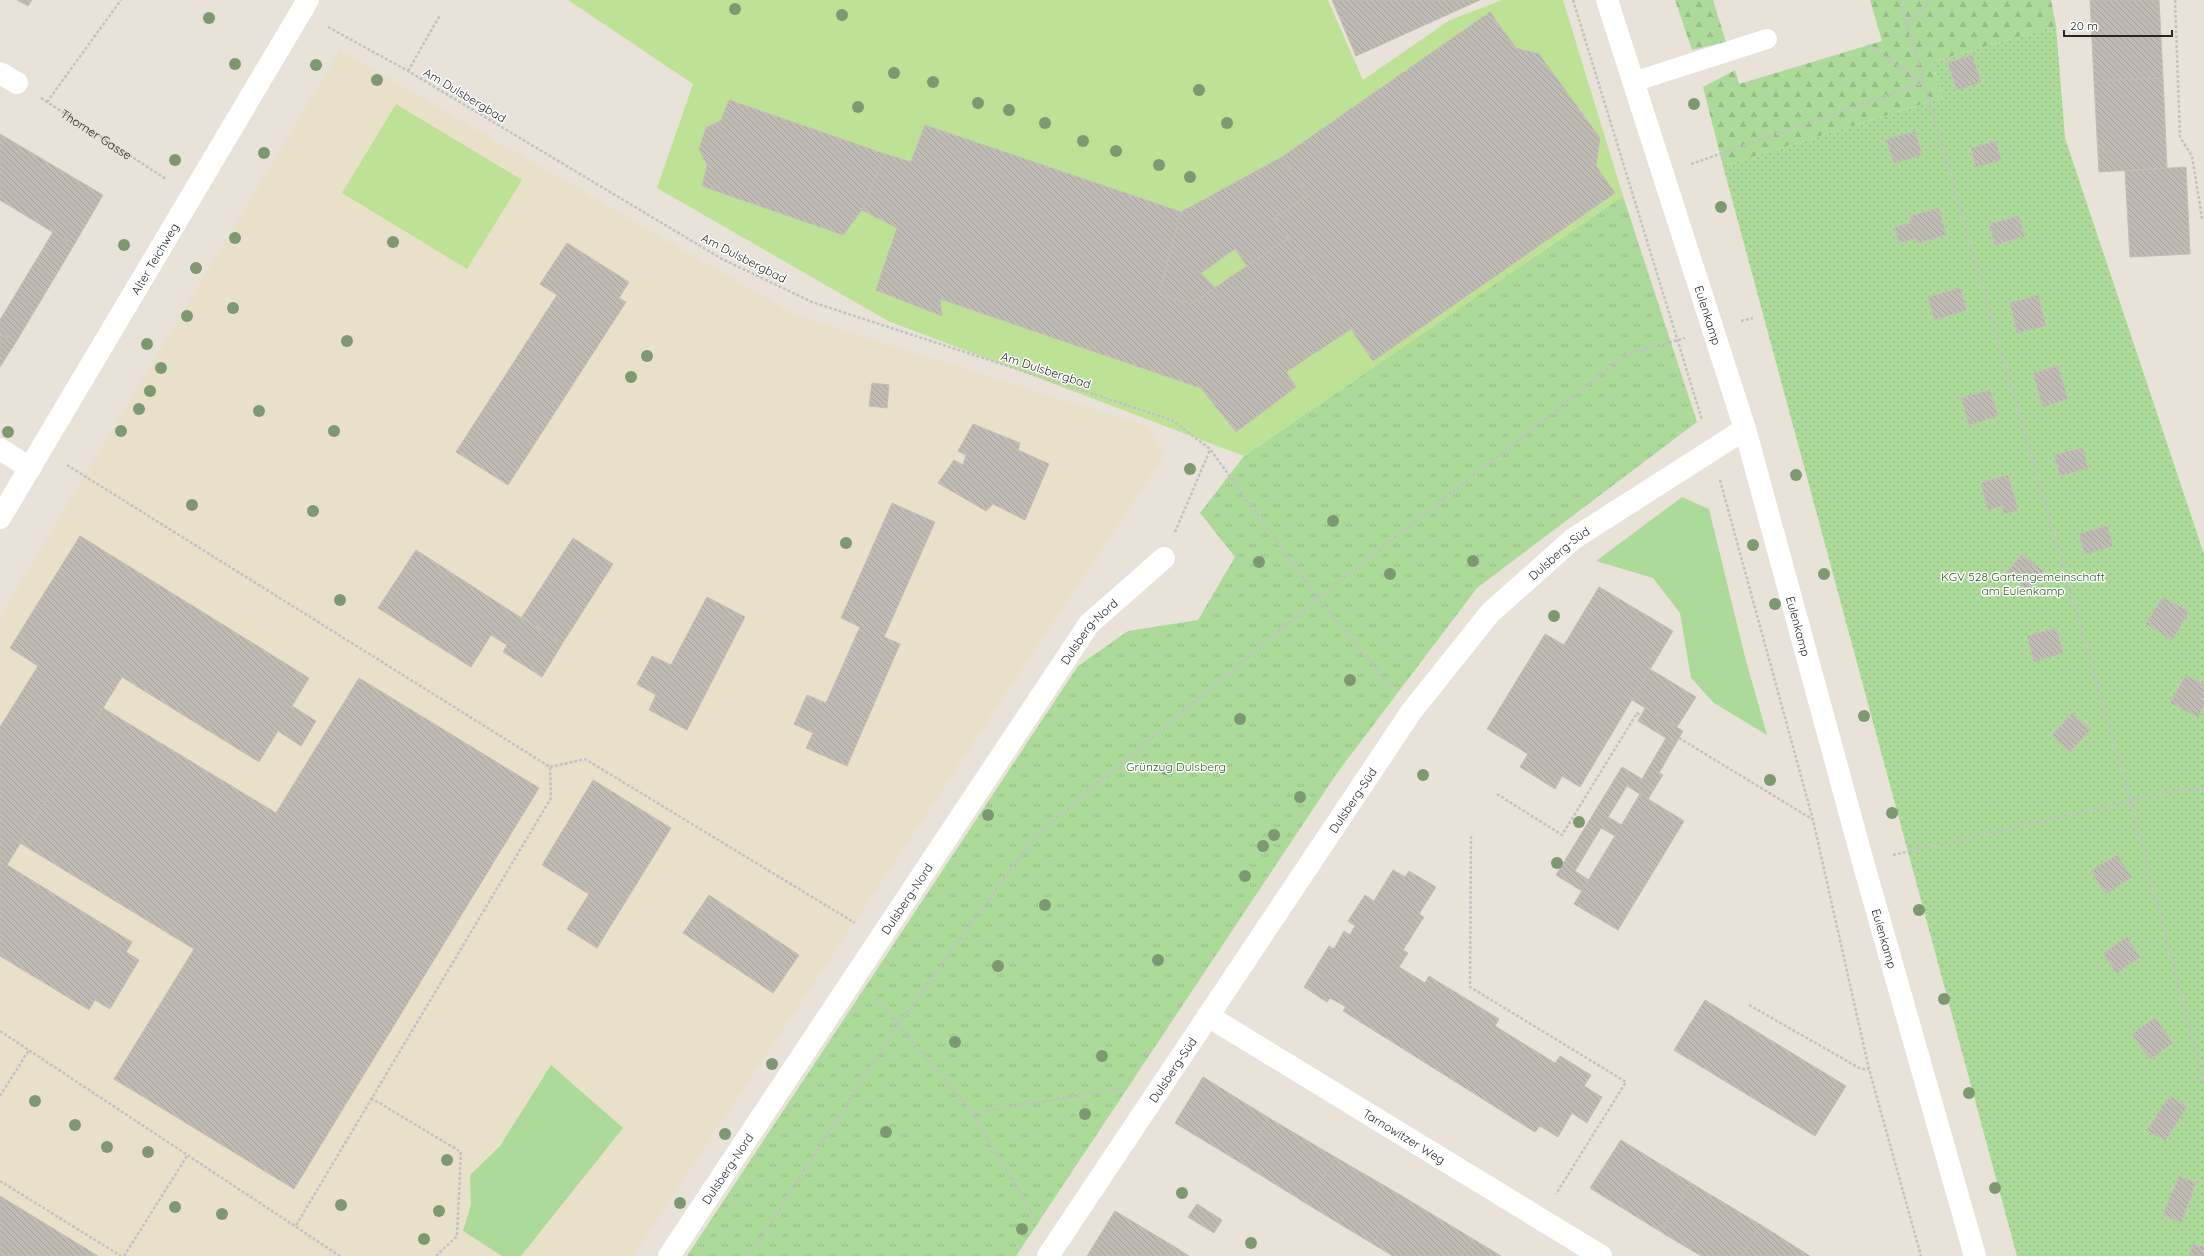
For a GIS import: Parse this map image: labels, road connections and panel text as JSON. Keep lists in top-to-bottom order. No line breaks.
{"streets":{"street":["Alter Teichweg","Eulenkamp","Dulsberg-Süd","Dulsberg-Nord","Tarnowitzer Weg"],"path":["Am Dulsbergbad","Thorner Gasse"]},"crossings":[["Am Dulsbergbad","Alter Teichweg"],["Am Dulsbergbad","Dulsberg-Süd"],["Thorner Gasse","Alter Teichweg"],["Eulenkamp","Dulsberg-Süd"],["Dulsberg-Süd","Tarnowitzer Weg"]],"parks":["KGV 528 Gartengemeinschaft am Eulenkamp","Grünzug Dulsberg"],"scale_bar":"20 m"}
